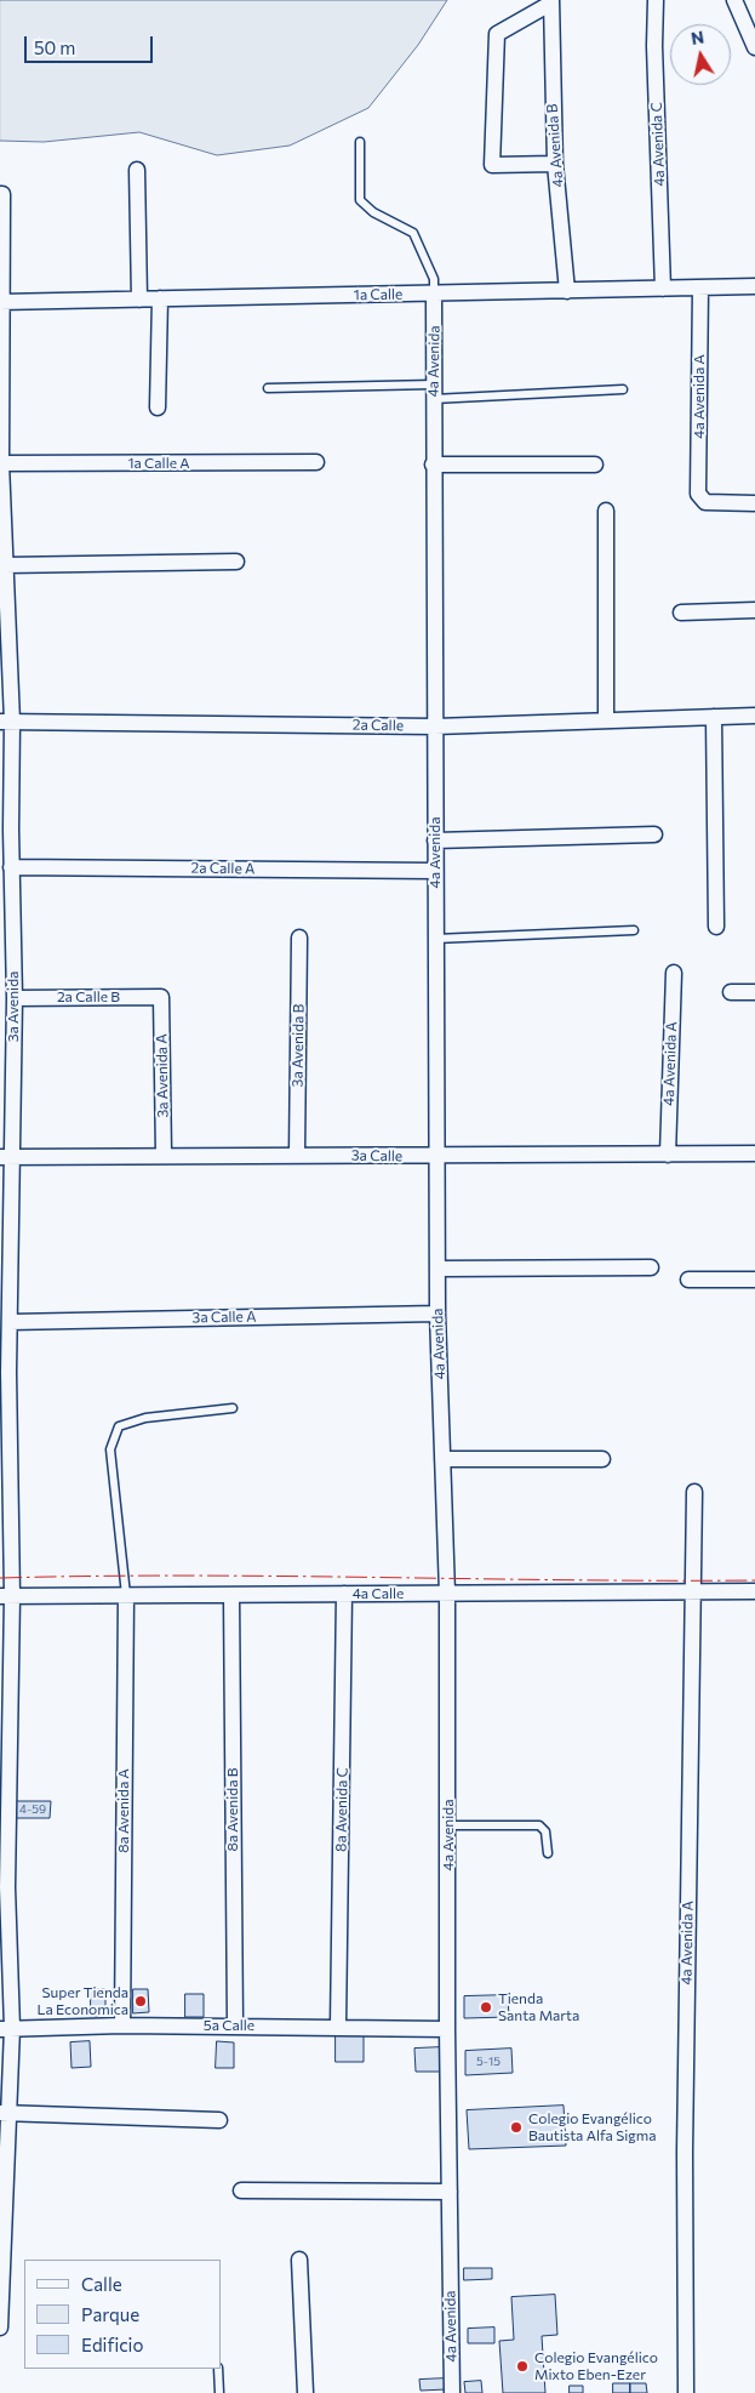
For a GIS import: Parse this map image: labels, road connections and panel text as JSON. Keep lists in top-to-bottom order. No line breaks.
{"streets":{"street":["4a Avenida C","4a Avenida B","1a Calle","4a Avenida","4a Avenida A","1a Calle A","2a Calle","2a Calle A","2a Calle B","3a Avenida","3a Avenida B","3a Avenida A","3a Calle","3a Calle A","4a Calle","8a Avenida B","8a Avenida C","8a Avenida A","5a Calle"]},"crossings":[["4a Avenida C","1a Calle"],["4a Avenida B","1a Calle"],["1a Calle","4a Avenida"],["1a Calle","4a Avenida A"],["1a Calle","3a Avenida"],["4a Avenida","2a Calle"],["4a Avenida","2a Calle A"],["4a Avenida","3a Calle"],["4a Avenida","3a Calle A"],["4a Avenida","4a Calle"],["4a Avenida","5a Calle"],["4a Avenida A","3a Calle"],["4a Avenida A","4a Calle"],["1a Calle A","3a Avenida"],["2a Calle","3a Avenida"],["2a Calle A","3a Avenida"],["2a Calle B","3a Avenida"],["2a Calle B","3a Avenida A"],["3a Avenida","3a Calle"],["3a Avenida","3a Calle A"],["3a Avenida","4a Calle"],["3a Avenida","5a Calle"],["3a Avenida B","3a Calle"],["3a Avenida A","3a Calle"],["4a Calle","8a Avenida B"],["4a Calle","8a Avenida C"],["4a Calle","8a Avenida A"],["8a Avenida B","5a Calle"],["8a Avenida C","5a Calle"],["8a Avenida A","5a Calle"]],"places":["Super Tienda La Economica","Tienda Santa Marta","Colegio Evangélico Bautista Alfa Sigma","Colegio Evangélico Mixto Eben-Ezer"],"house_numbers":["4-59","5-15"],"legend":["Calle","Parque","Edificio"],"scale_bar":"50 m","north":"top"}
